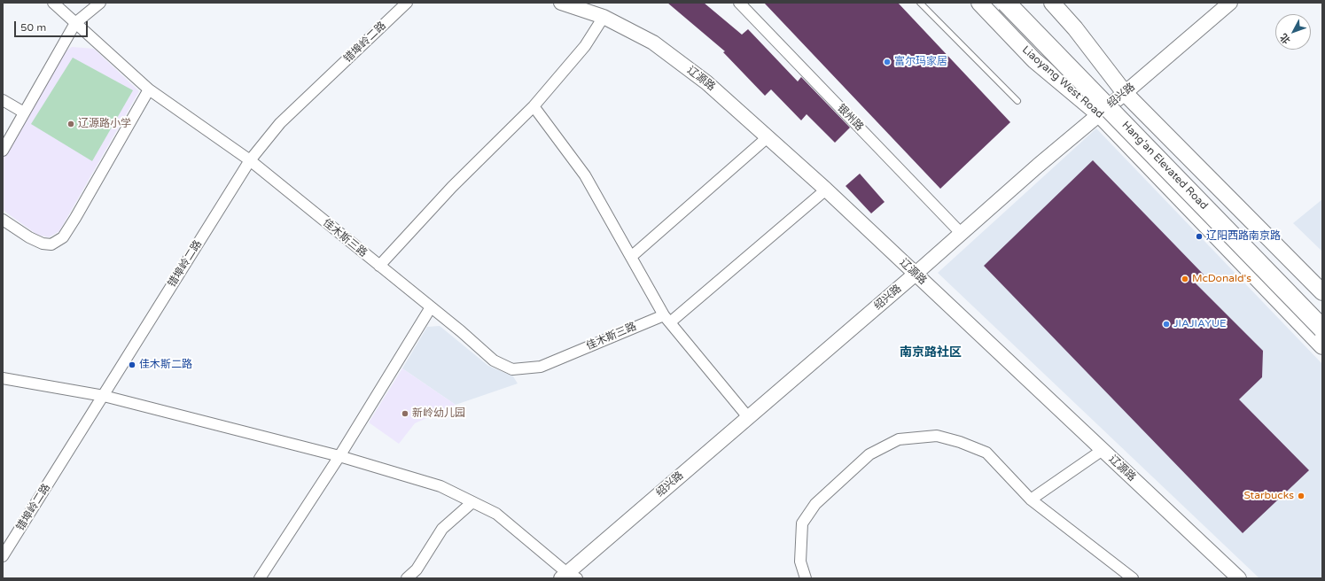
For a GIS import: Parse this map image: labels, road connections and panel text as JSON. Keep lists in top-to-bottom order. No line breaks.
{"streets":{"highway":["Hang'an Elevated Road"],"main road":["Liaoyang West Road"],"street":["错埠岭二路","辽源路","绍兴路","银州路","佳木斯三路"]},"crossings":[["错埠岭二路","佳木斯三路"],["辽源路","绍兴路"],["辽源路","佳木斯三路"],["Liaoyang West Road","绍兴路"],["Liaoyang West Road","Hang'an Elevated Road"],["绍兴路","银州路"]],"districts":["南京路社区"],"places":["富尔玛家居","辽源路小学","辽阳西路南京路","McDonald's","JIAJIAYUE","佳木斯二路","新岭幼儿园","Starbucks"],"scale_bar":"50 m","north":"bottom left"}
